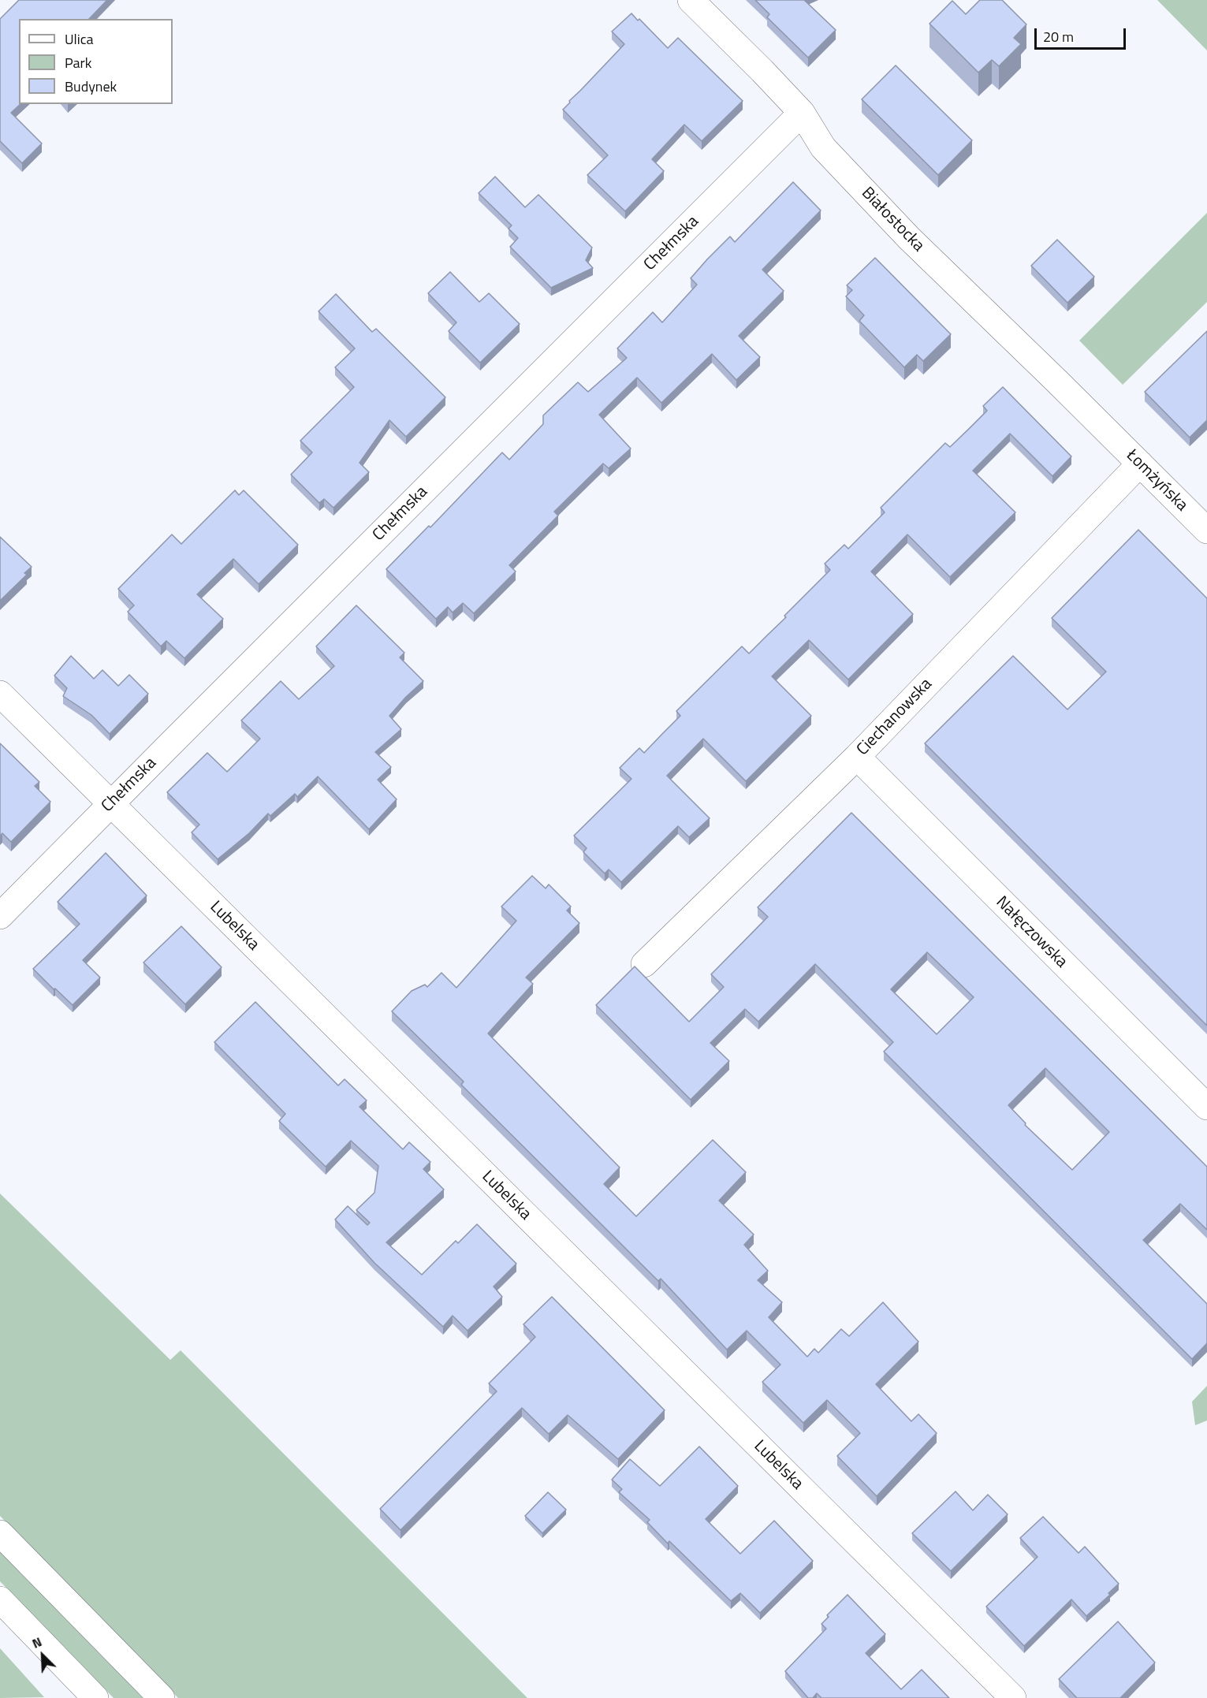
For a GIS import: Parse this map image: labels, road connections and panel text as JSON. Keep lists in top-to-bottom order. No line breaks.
{"streets":{"street":["Białostocka","Chełmska","Łomżyńska","Ciechanowska","Lubelska","Nałęczowska"]},"crossings":[["Białostocka","Chełmska"],["Białostocka","Łomżyńska"],["Chełmska","Lubelska"],["Łomżyńska","Ciechanowska"],["Ciechanowska","Nałęczowska"]],"legend":["Ulica","Park","Budynek"],"scale_bar":"20 m","north":"top left"}
